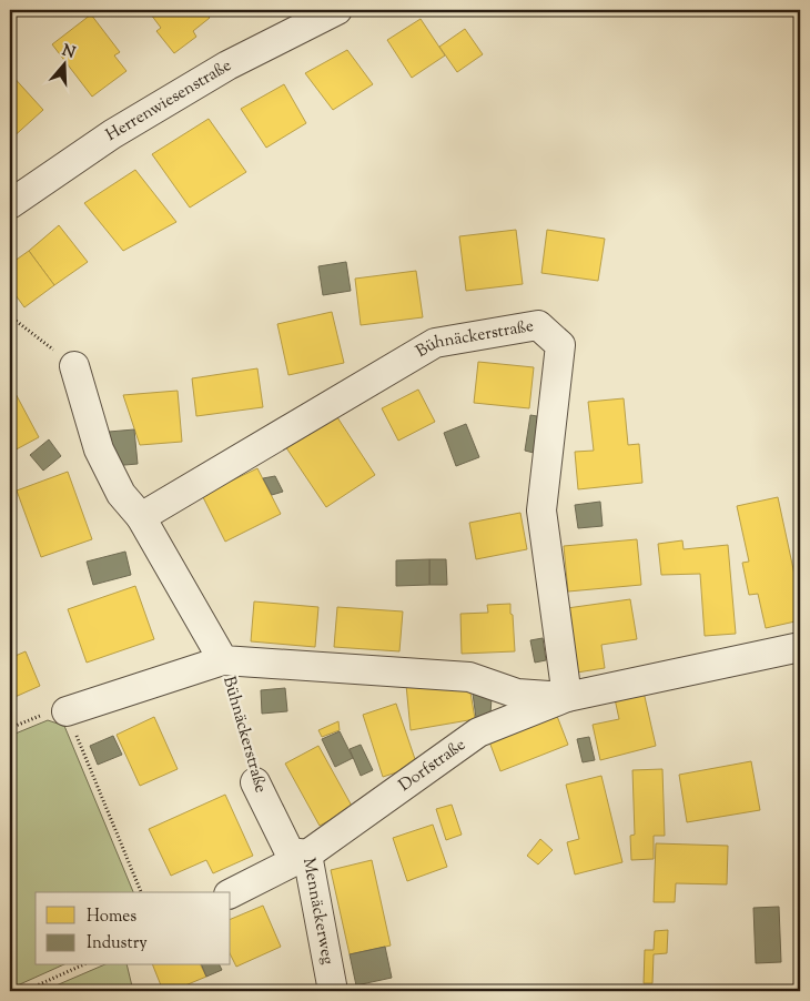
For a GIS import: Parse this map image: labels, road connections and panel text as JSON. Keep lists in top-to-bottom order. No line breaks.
{"streets":{"street":["Herrenwiesenstraße","Bühnäckerstraße","Dorfstraße","Mennäckerweg"]},"crossings":[["Bühnäckerstraße","Dorfstraße"],["Bühnäckerstraße","Mennäckerweg"],["Dorfstraße","Mennäckerweg"]],"legend":["Homes","Industry"],"north":"top"}
